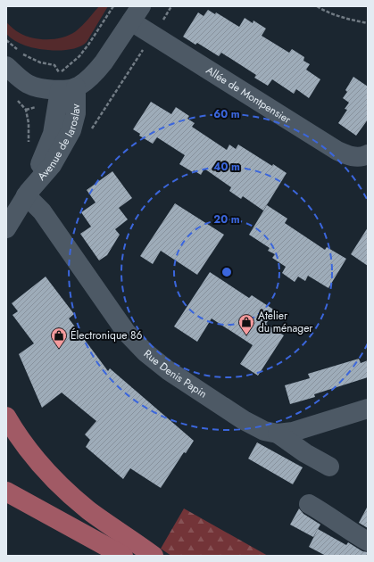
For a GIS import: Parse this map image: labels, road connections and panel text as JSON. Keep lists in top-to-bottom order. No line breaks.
{"streets":{"street":["Allée de Montpensier","Avenue de Iaroslav","Rue Denis Papin"]},"crossings":[["Allée de Montpensier","Avenue de Iaroslav"],["Avenue de Iaroslav","Rue Denis Papin"]],"places":{"shop":["Atelier du ménager","Électronique 86"]},"rings":["60 m","40 m","20 m"]}
